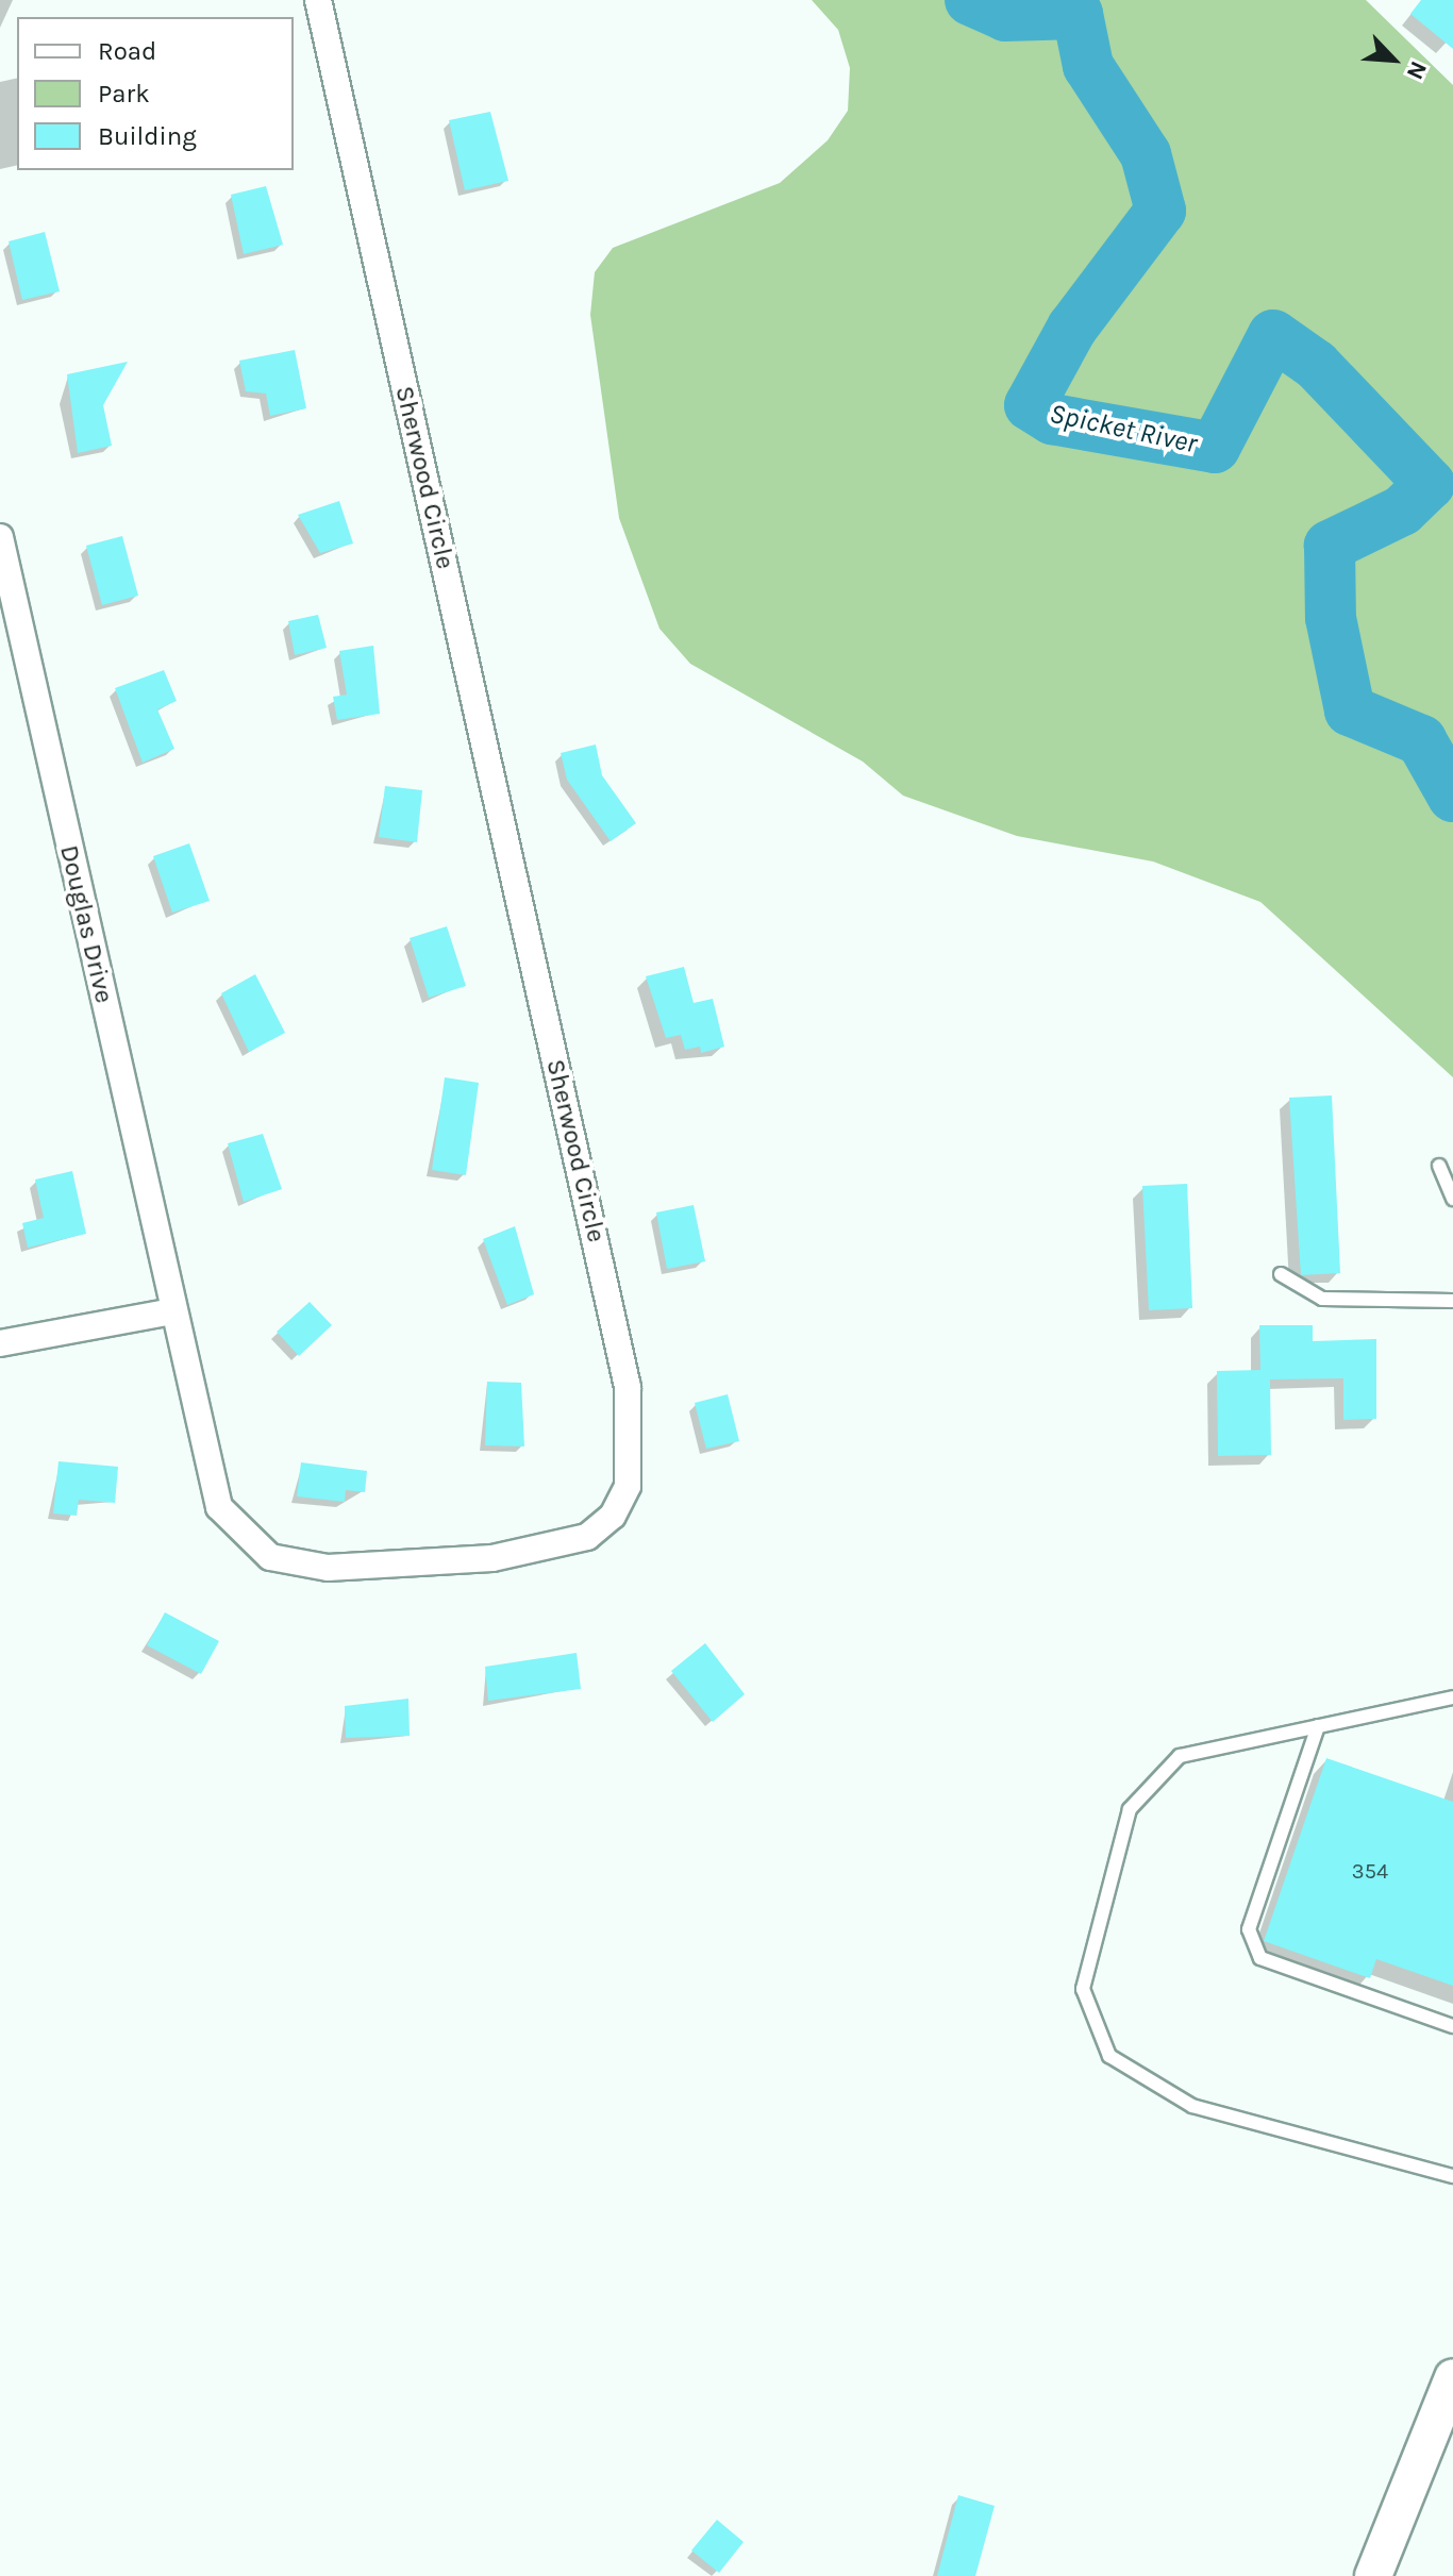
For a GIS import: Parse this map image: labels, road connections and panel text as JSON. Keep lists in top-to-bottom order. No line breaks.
{"streets":{"street":["Sherwood Circle","Douglas Drive"]},"crossings":[["Sherwood Circle","Douglas Drive"]],"water":["Spicket River"],"house_numbers":["354"],"legend":["Road","Park","Building"],"north":"bottom right"}
